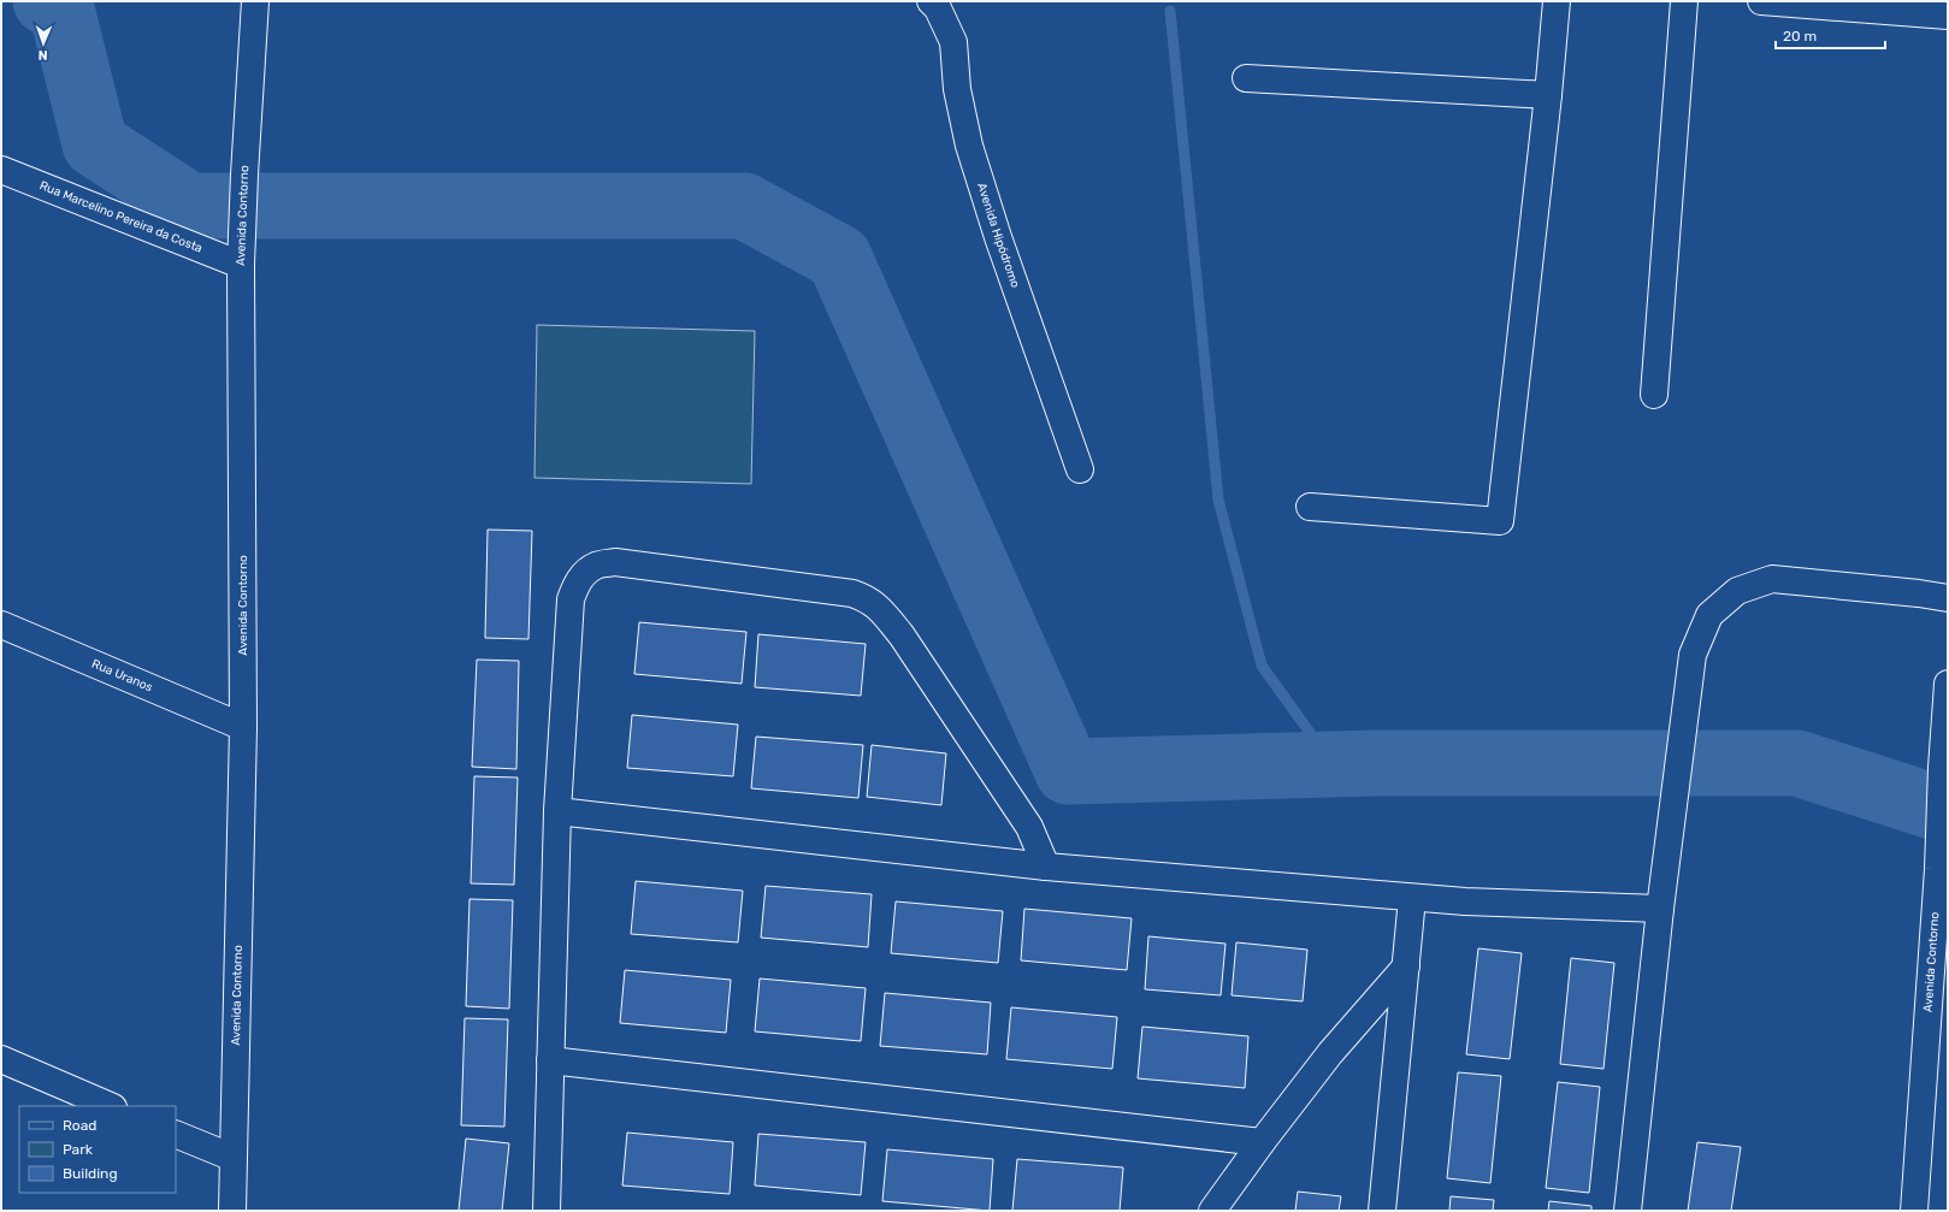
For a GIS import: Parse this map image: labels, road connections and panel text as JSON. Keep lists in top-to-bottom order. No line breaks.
{"streets":{"street":["Avenida Contorno","Rua Marcelino Pereira da Costa","Avenida Hipódromo","Rua Uranos"]},"crossings":[["Avenida Contorno","Rua Marcelino Pereira da Costa"],["Avenida Contorno","Rua Uranos"]],"legend":["Road","Park","Building"],"scale_bar":"20 m","north":"bottom"}
